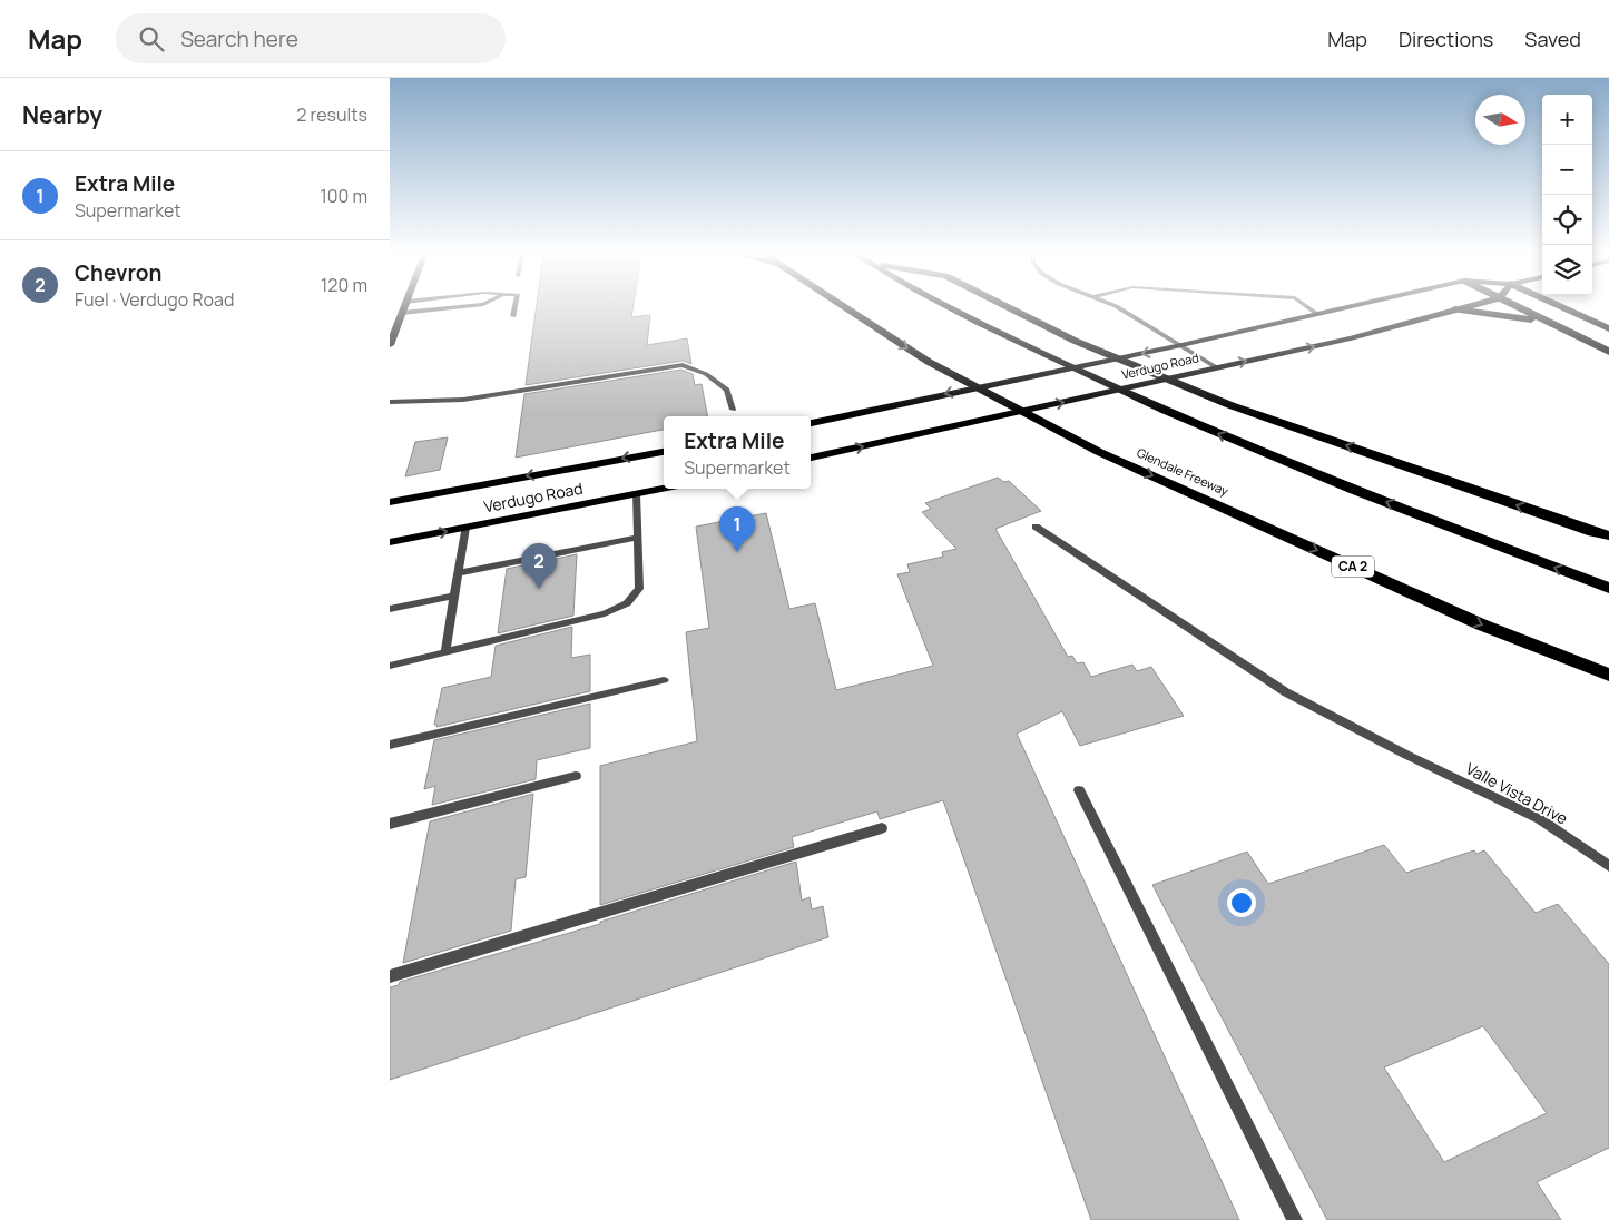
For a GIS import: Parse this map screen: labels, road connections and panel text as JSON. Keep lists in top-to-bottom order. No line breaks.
{"streets":{"highway":["Glendale Freeway","CA 2"],"main road":["Verdugo Road"],"street":["Valle Vista Drive"]},"north":"right","page":{"header":"Map","search":"Search here","nav":["Map","Directions","Saved"],"heading":["Nearby","2 results"],"map_buttons":["+","−"],"list":[{"mark":"1","name":"Extra Mile","note":"Supermarket","value":"100 m"},{"mark":"2","name":"Chevron","note":"Fuel · Verdugo Road","value":"120 m"}],"popup":["Extra Mile","Supermarket"],"pins":["1","2"]}}
